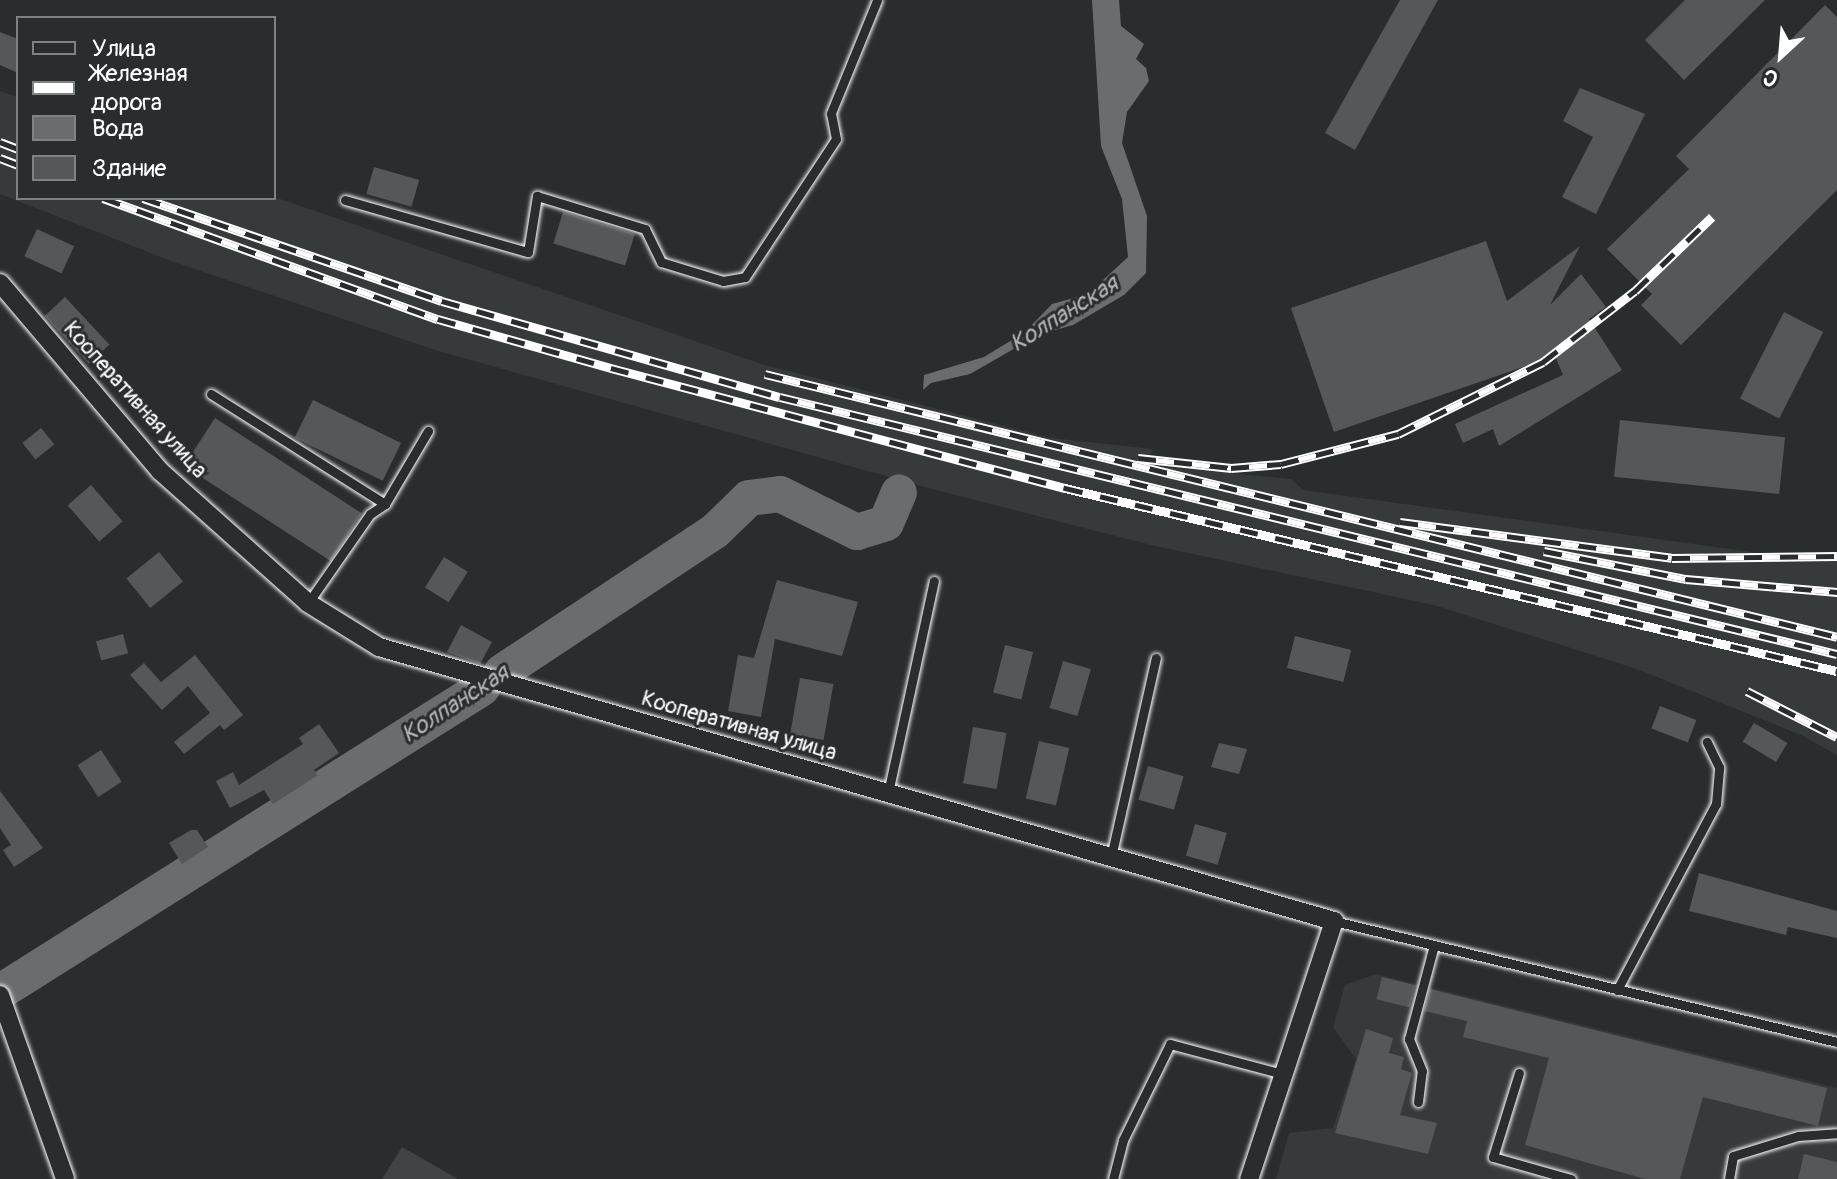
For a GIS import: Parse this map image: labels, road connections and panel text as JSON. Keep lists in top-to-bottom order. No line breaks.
{"streets":{"street":["Кооперативная улица"]},"water":["Колпанская"],"legend":["Улица","Железная дорога","Вода","Здание"],"north":"bottom left"}
